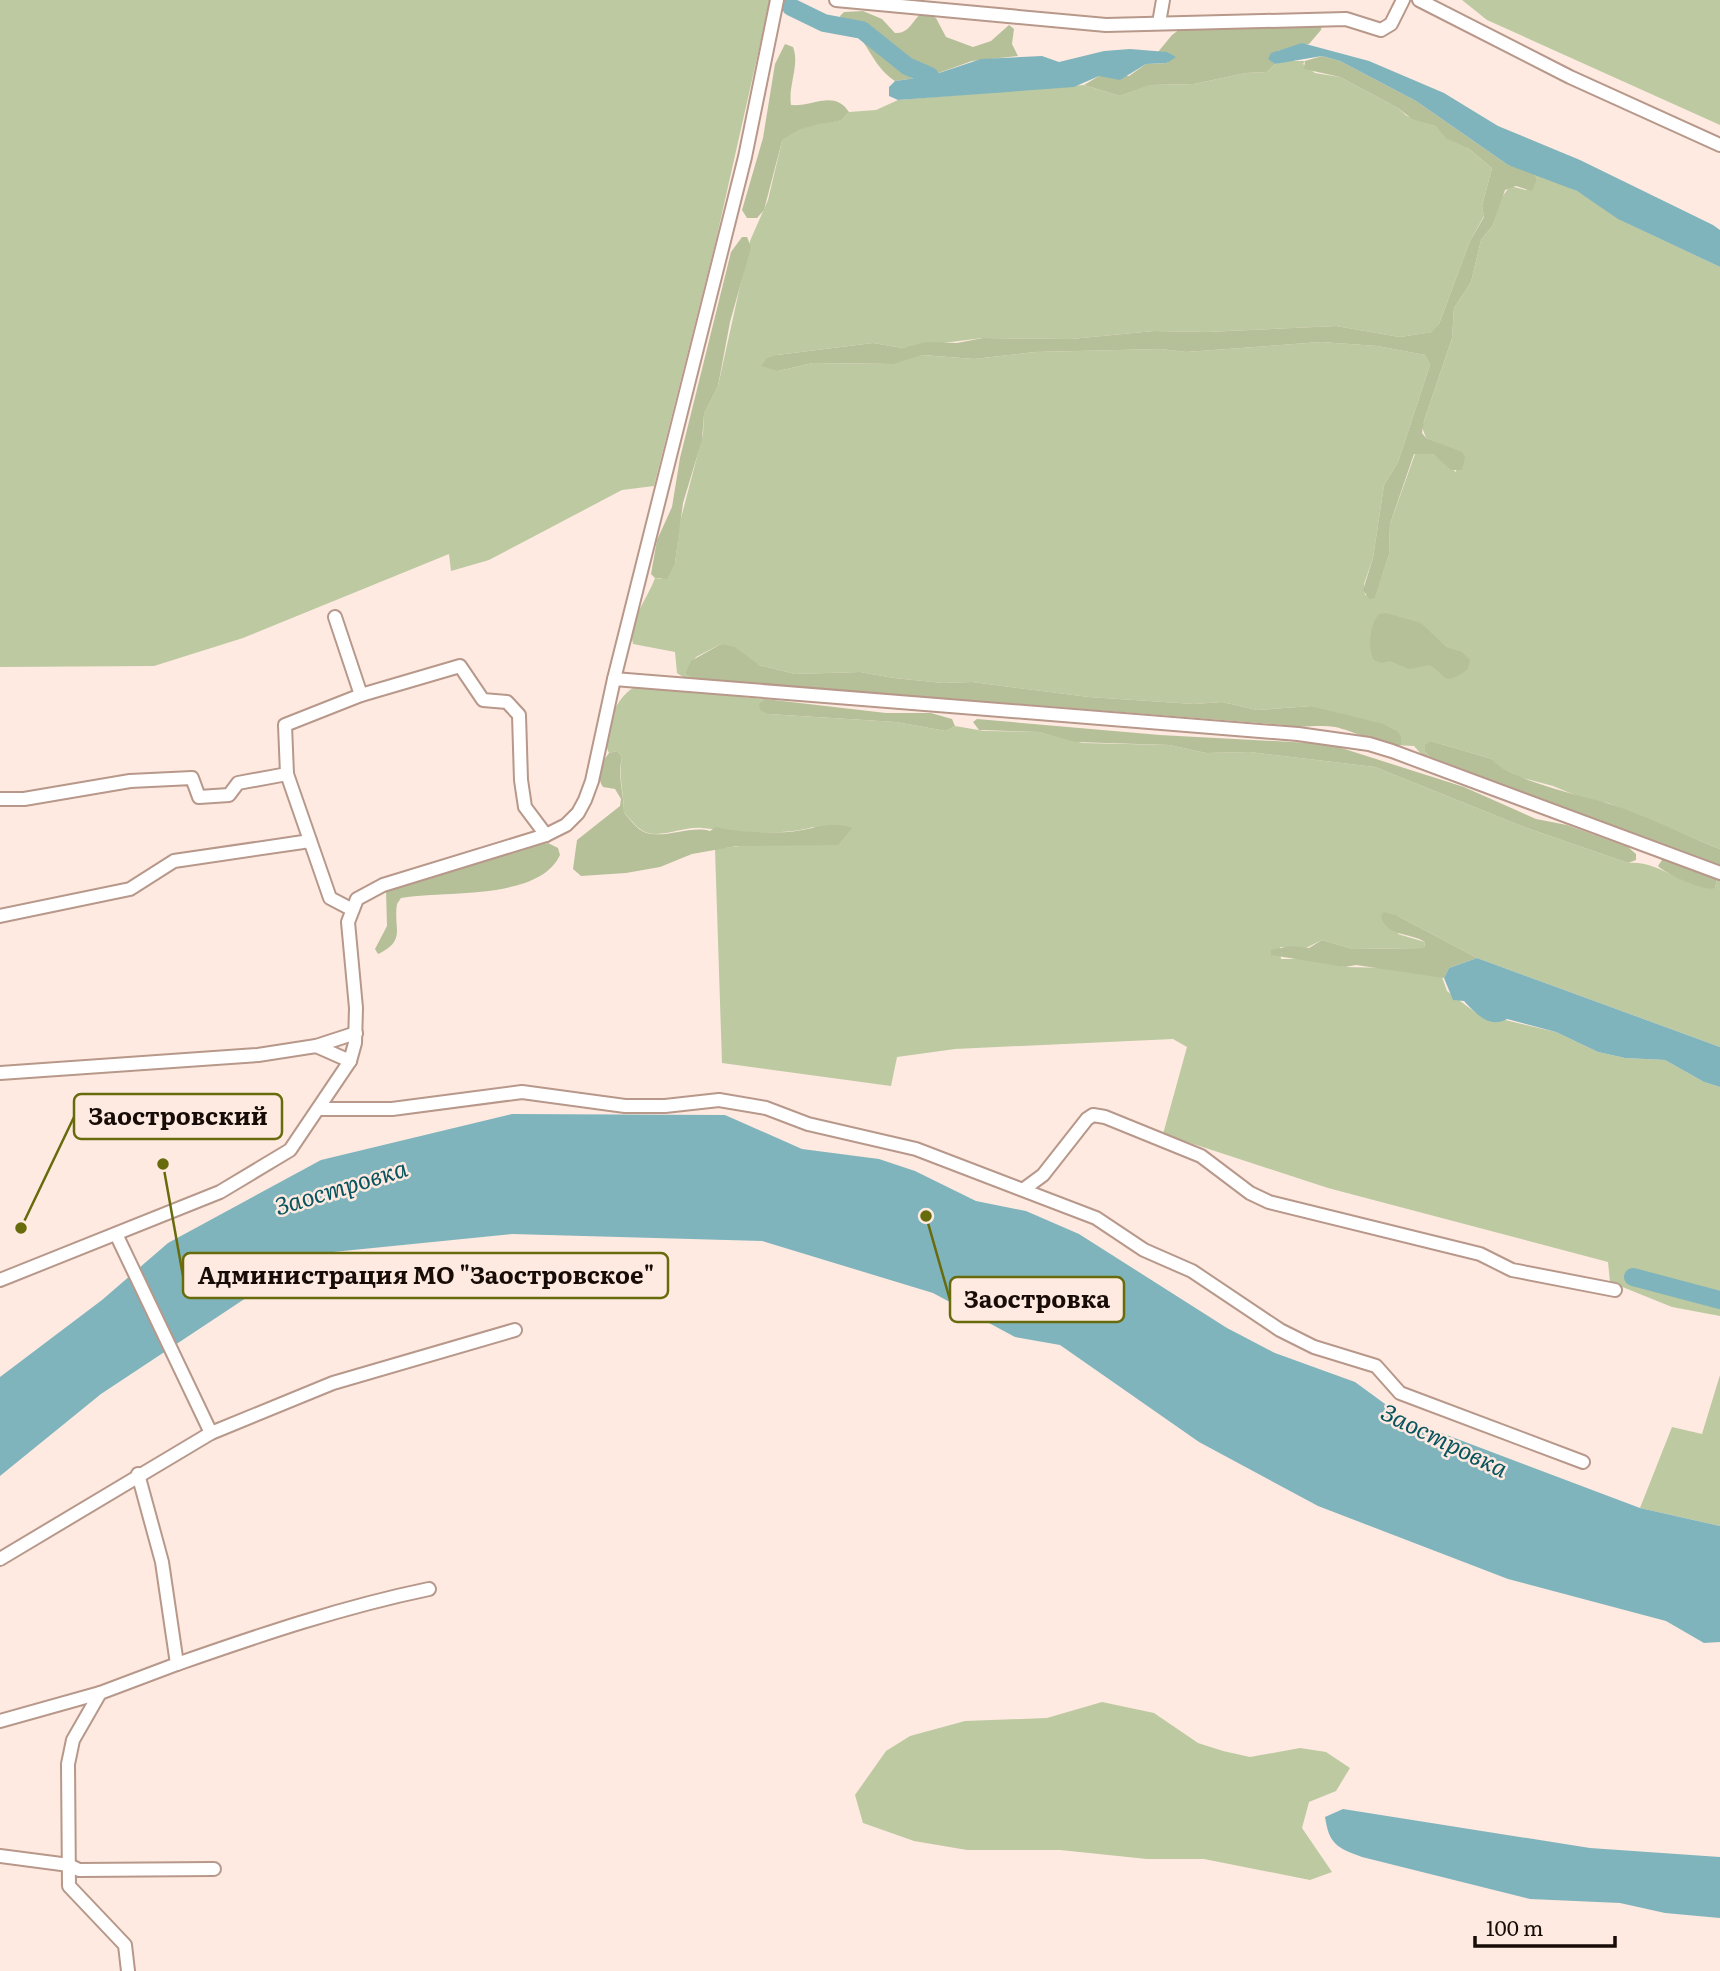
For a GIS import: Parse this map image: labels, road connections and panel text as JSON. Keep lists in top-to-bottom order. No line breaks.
{"water":["Заостровка"],"places":["Администрация МО \"Заостровское\"","Заостровка","Заостровский"],"scale_bar":"100 m"}
